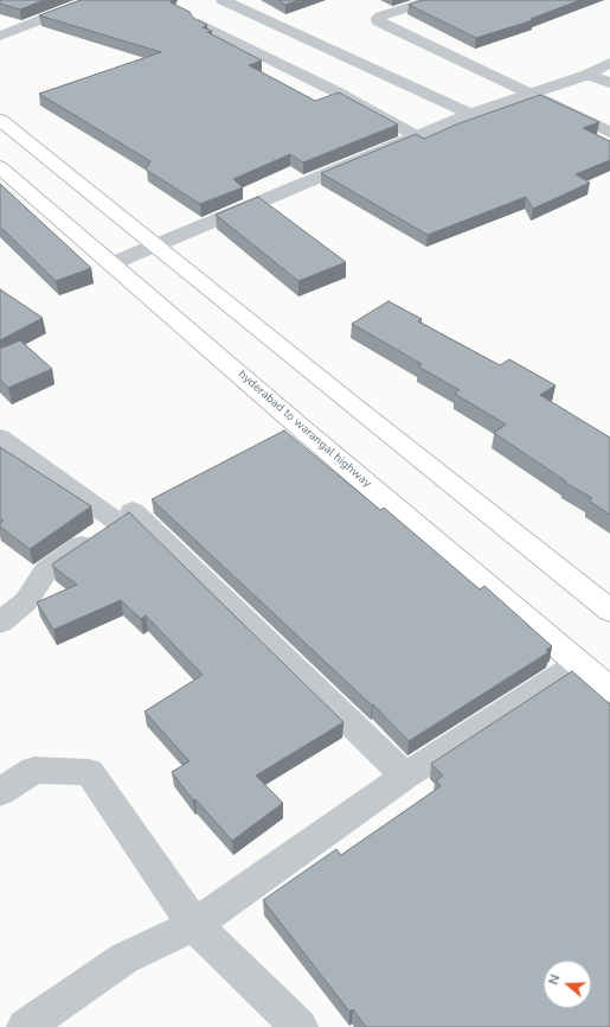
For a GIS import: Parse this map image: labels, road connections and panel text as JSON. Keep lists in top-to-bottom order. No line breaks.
{"streets":{"main road":["hyderabad to warangal highway"]},"north":"left"}
